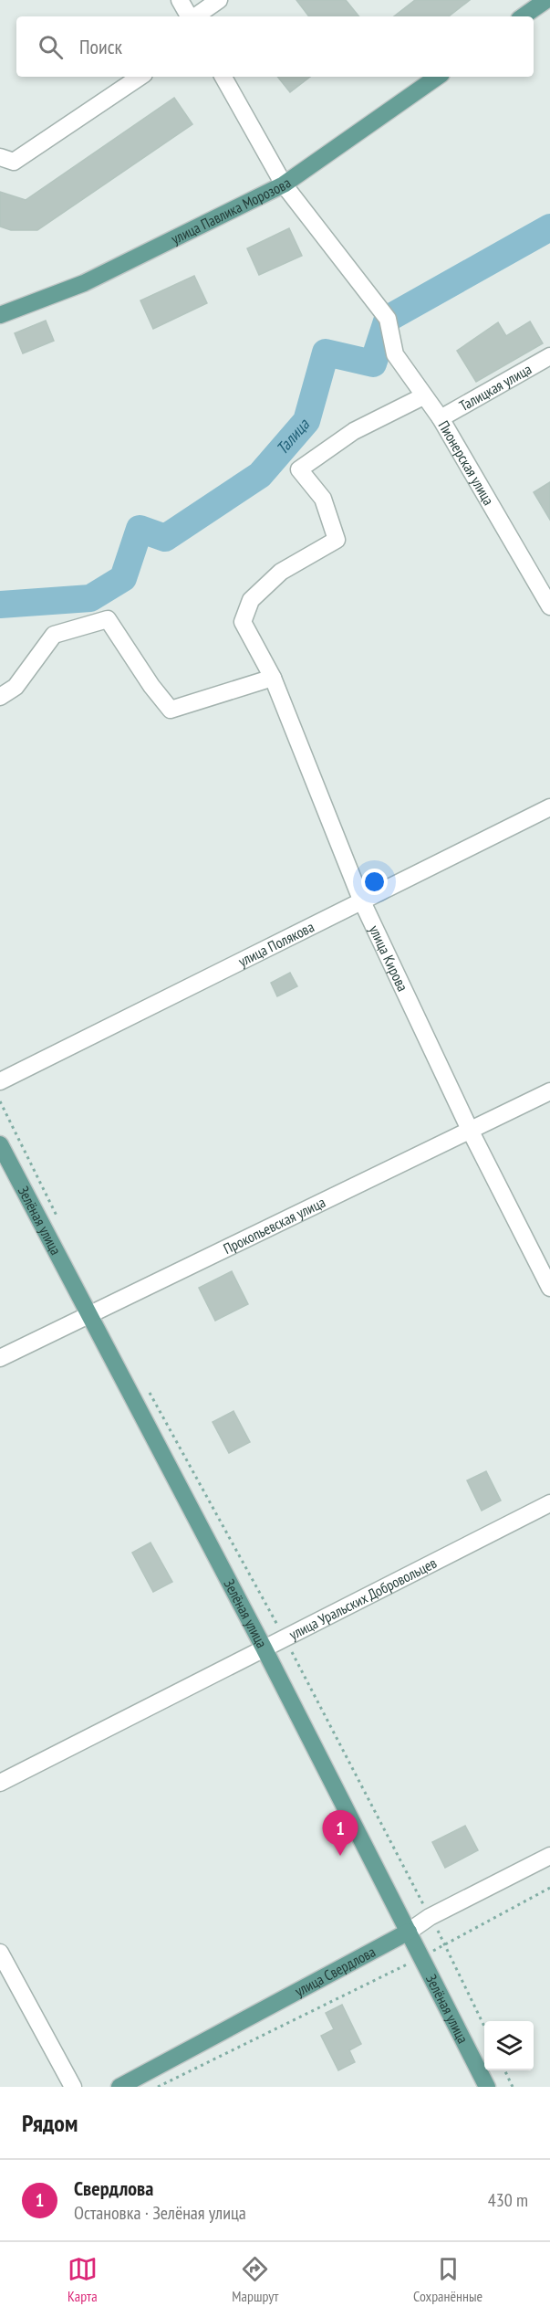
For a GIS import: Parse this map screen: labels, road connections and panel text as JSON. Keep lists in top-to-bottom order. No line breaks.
{"streets":{"main road":["улица Павлика Морозова","Зелёная улица","улица Свердлова"],"street":["Талицкая улица","Пионерская улица","улица Полякова","улица Кирова","Прокопьевская улица","улица Уральских Добровольцев"]},"crossings":[["улица Павлика Морозова","Пионерская улица"],["Талицкая улица","Пионерская улица"],["Пионерская улица","улица Кирова"],["улица Полякова","улица Кирова"],["улица Кирова","Прокопьевская улица"],["Зелёная улица","Прокопьевская улица"],["Зелёная улица","улица Уральских Добровольцев"],["Зелёная улица","улица Свердлова"]],"water":["Талица"],"page":{"search":"Поиск","pins":"1","heading":"Рядом","list":[{"mark":"1","name":"Свердлова","note":"Остановка · Зелёная улица","value":"430 m"}],"nav":["Карта","Маршрут","Сохранённые"]}}
